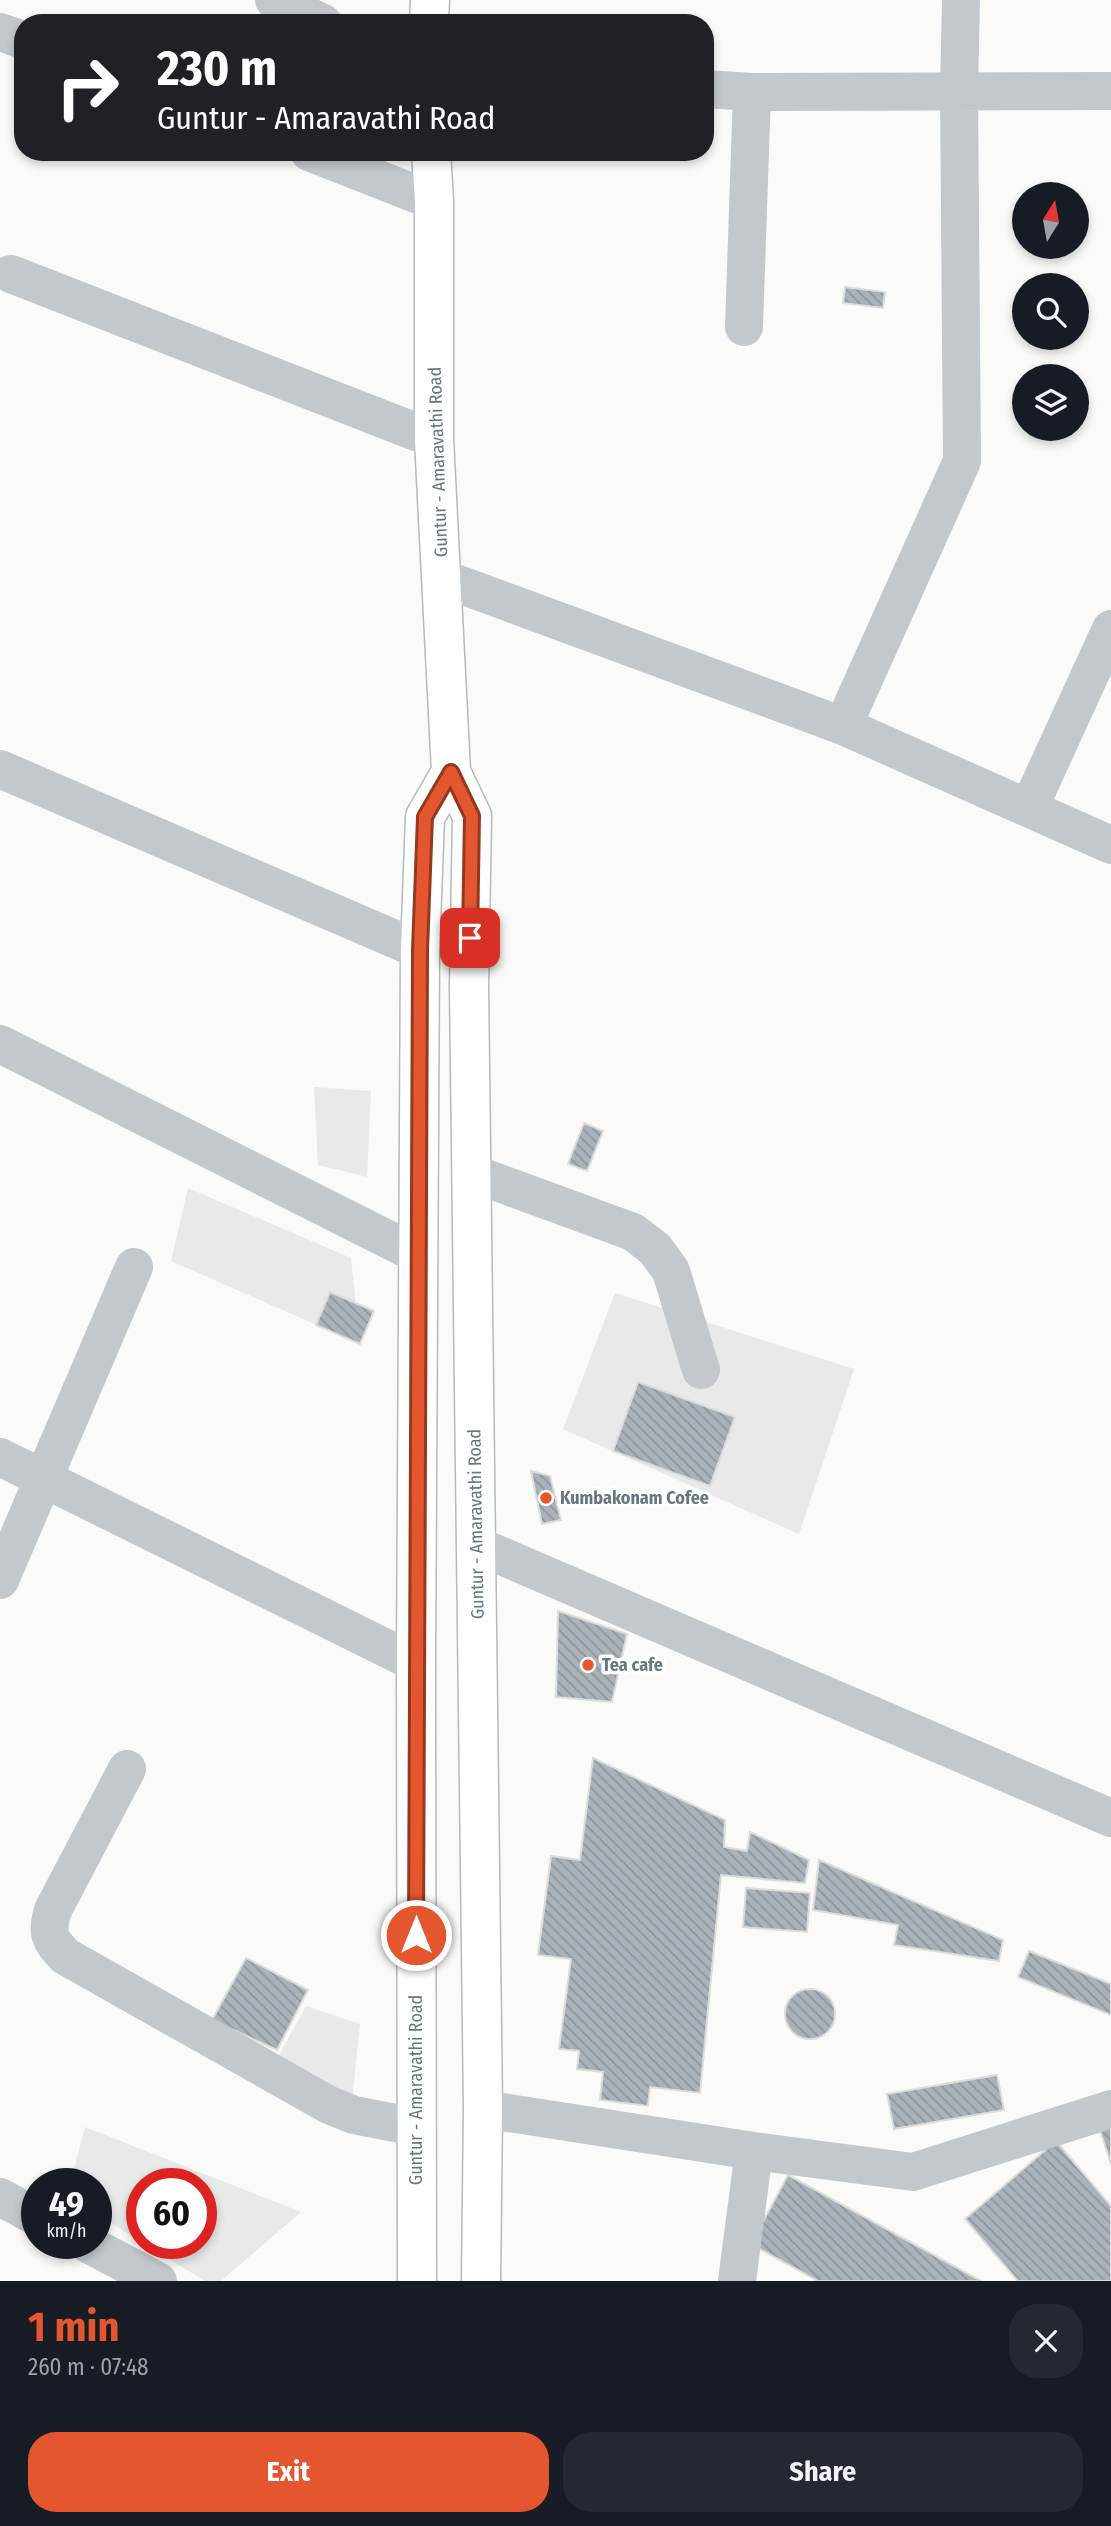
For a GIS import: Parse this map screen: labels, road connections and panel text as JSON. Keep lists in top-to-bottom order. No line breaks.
{"streets":{"main road":["Guntur - Amaravathi Road"]},"places":["Kumbakonam Cofee","Tea cafe"],"north":"top","page":{"turn":["230 m","Guntur - Amaravathi Road"],"speed":"49 km/h","limit":"60","heading":["1 min","260 m · 07:48"],"buttons":["Exit","Share"]}}
